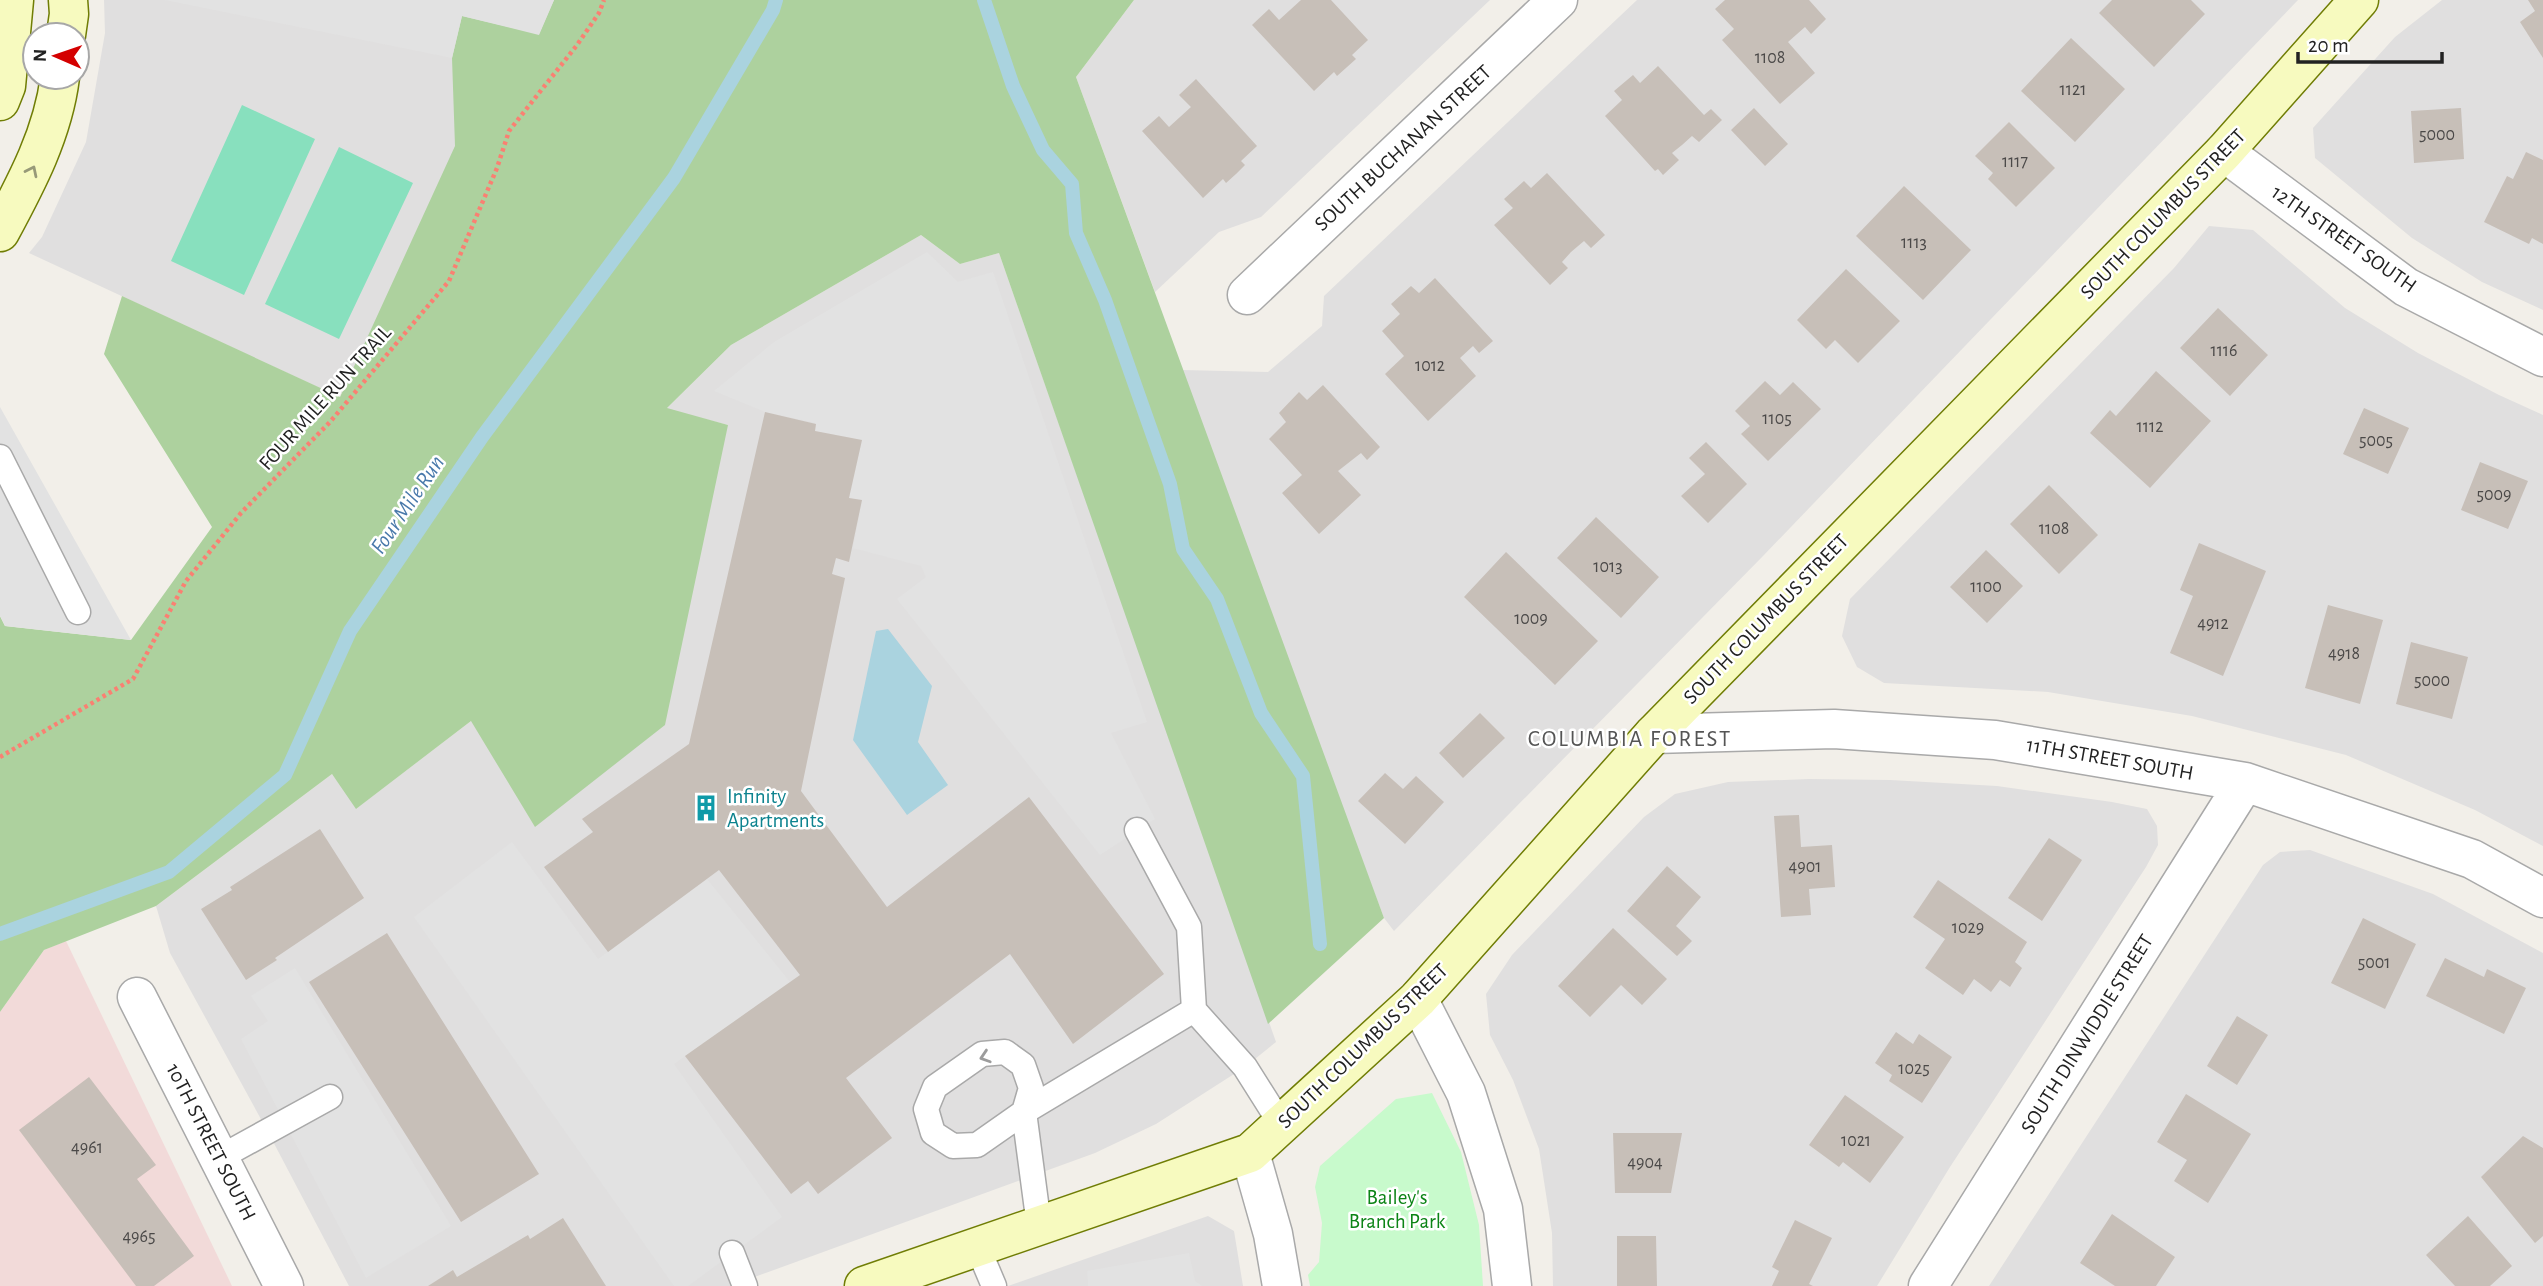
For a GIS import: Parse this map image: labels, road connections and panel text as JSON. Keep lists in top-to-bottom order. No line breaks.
{"streets":{"street":["SOUTH BUCHANAN STREET","SOUTH COLUMBUS STREET","12TH STREET SOUTH","11TH STREET SOUTH","SOUTH DINWIDDIE STREET","10TH STREET SOUTH"],"path":["FOUR MILE RUN TRAIL"]},"crossings":[["SOUTH COLUMBUS STREET","12TH STREET SOUTH"],["SOUTH COLUMBUS STREET","11TH STREET SOUTH"],["11TH STREET SOUTH","SOUTH DINWIDDIE STREET"]],"districts":["COLUMBIA FOREST"],"water":["Four Mile Run"],"parks":["Bailey's Branch Park"],"places":{"building":["Infinity Apartments"]},"house_numbers":["1108","1121","5000","1117","1113","1116","1012","1105","1112","5005","5009","1108","1013","1100","1009","4912","4918","5000","4901","1029","5001","1025","1021","4961","4904","4965"],"scale_bar":"20 m","north":"left"}
